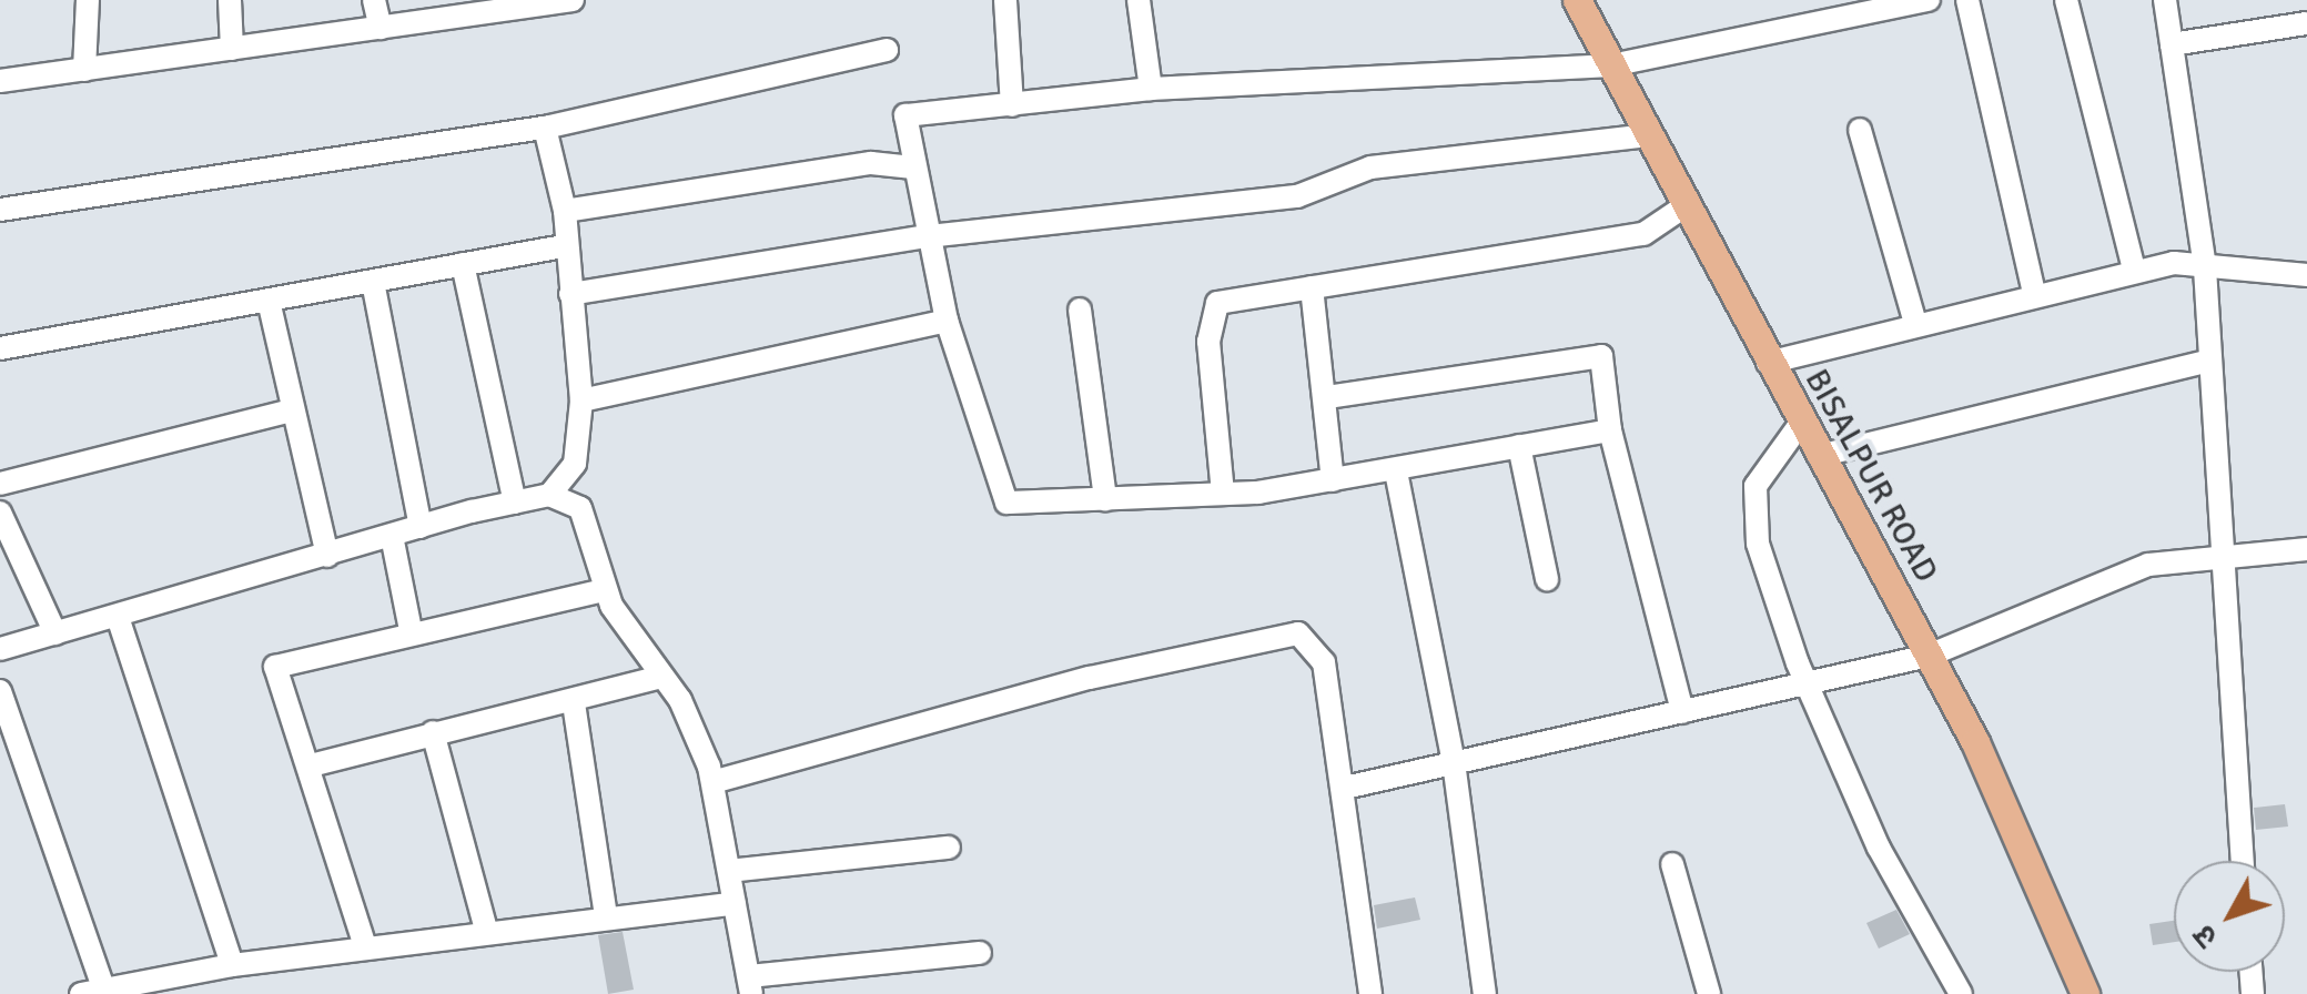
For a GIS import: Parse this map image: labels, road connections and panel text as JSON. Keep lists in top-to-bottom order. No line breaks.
{"streets":{"main road":["BISALPUR ROAD"]},"north":"bottom left"}
